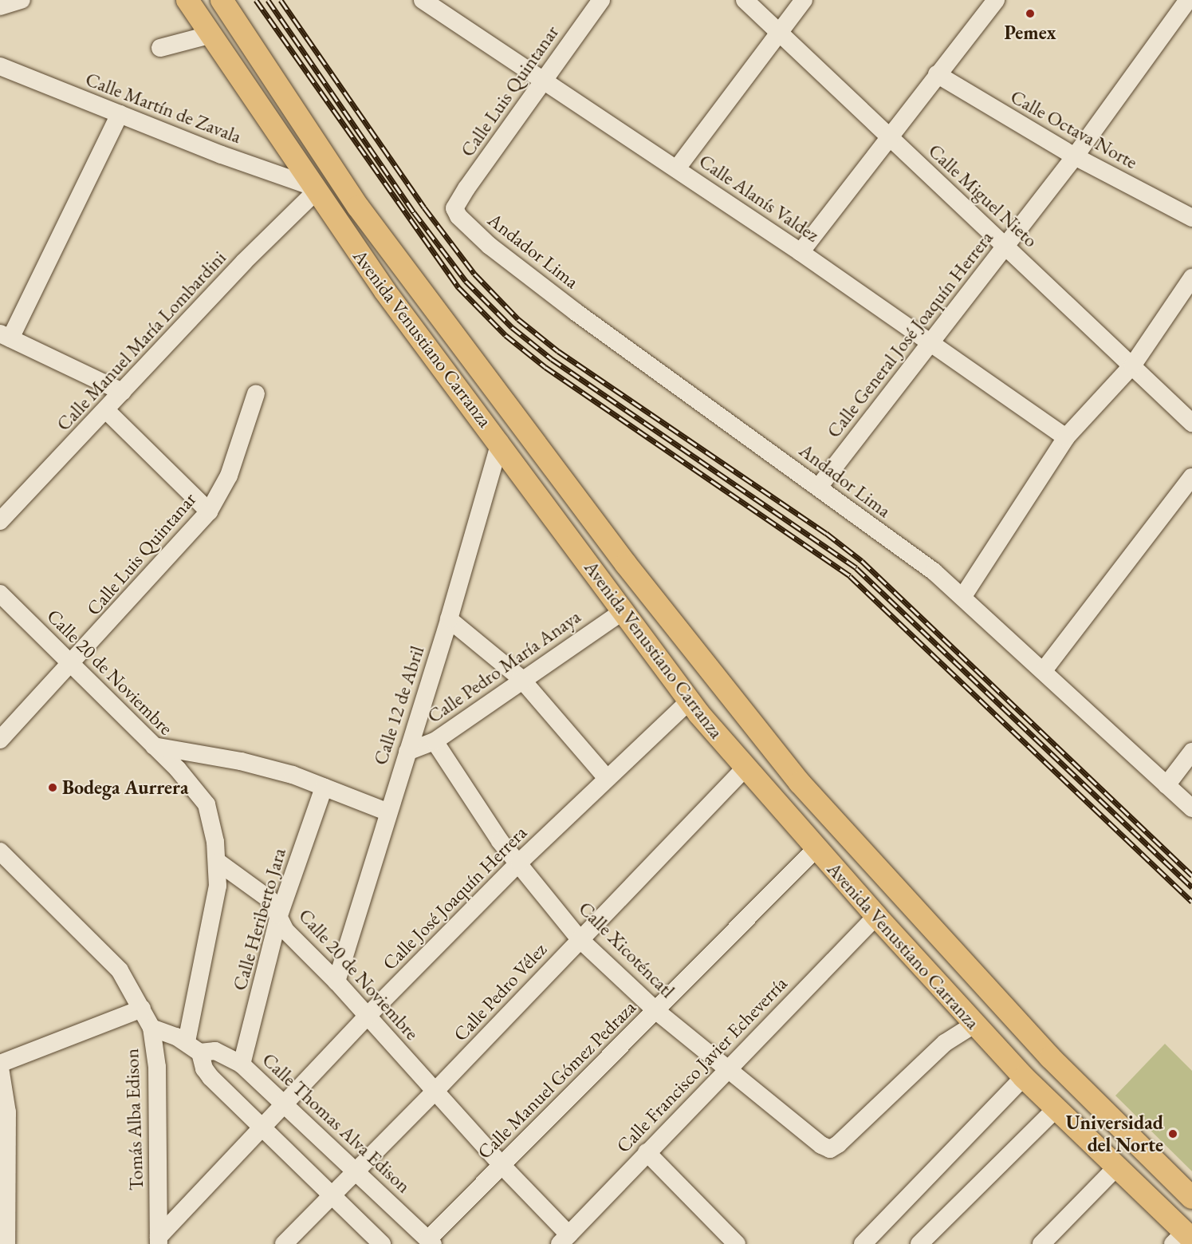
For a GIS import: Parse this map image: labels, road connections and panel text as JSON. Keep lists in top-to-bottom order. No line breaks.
{"streets":{"main road":["Avenida Venustiano Carranza"],"street":["Calle Luis Quintanar","Calle Martín de Zavala","Calle Octava Norte","Calle Miguel Nieto","Calle Alanís Valdez","Andador Lima","Calle General José Joaquín Herrera","Calle Manuel María Lombardini","Calle Pedro María Anaya","Calle 20 de Noviembre","Calle 12 de Abril","Calle José Joaquín Herrera","Calle Heriberto Jara","Calle Xicoténcatl","Calle Pedro Vélez","Calle Francisco Javier Echeverría","Calle Manuel Gómez Pedraza","Tomás Alba Edison","Calle Thomas Alva Edison"]},"crossings":[["Calle Luis Quintanar","Calle Alanís Valdez"],["Calle Luis Quintanar","Andador Lima"],["Calle Luis Quintanar","Calle 20 de Noviembre"],["Calle Martín de Zavala","Avenida Venustiano Carranza"],["Calle Martín de Zavala","Calle Manuel María Lombardini"],["Calle Octava Norte","Calle General José Joaquín Herrera"],["Calle Miguel Nieto","Calle General José Joaquín Herrera"],["Calle Alanís Valdez","Calle General José Joaquín Herrera"],["Andador Lima","Calle General José Joaquín Herrera"],["Avenida Venustiano Carranza","Calle Manuel María Lombardini"],["Avenida Venustiano Carranza","Calle Pedro María Anaya"],["Avenida Venustiano Carranza","Calle 12 de Abril"],["Avenida Venustiano Carranza","Calle José Joaquín Herrera"],["Avenida Venustiano Carranza","Calle Xicoténcatl"],["Avenida Venustiano Carranza","Calle Pedro Vélez"],["Avenida Venustiano Carranza","Calle Francisco Javier Echeverría"],["Avenida Venustiano Carranza","Calle Manuel Gómez Pedraza"],["Calle Pedro María Anaya","Calle 12 de Abril"],["Calle Pedro María Anaya","Calle Xicoténcatl"],["Calle 20 de Noviembre","Calle 12 de Abril"],["Calle 20 de Noviembre","Calle José Joaquín Herrera"],["Calle 20 de Noviembre","Calle Heriberto Jara"],["Calle 20 de Noviembre","Calle Pedro Vélez"],["Calle 20 de Noviembre","Calle Francisco Javier Echeverría"],["Calle 20 de Noviembre","Calle Manuel Gómez Pedraza"],["Calle José Joaquín Herrera","Calle Xicoténcatl"],["Calle José Joaquín Herrera","Tomás Alba Edison"],["Calle José Joaquín Herrera","Calle Thomas Alva Edison"],["Calle Heriberto Jara","Calle Thomas Alva Edison"],["Calle Xicoténcatl","Calle Pedro Vélez"],["Calle Xicoténcatl","Calle Francisco Javier Echeverría"],["Calle Xicoténcatl","Calle Manuel Gómez Pedraza"],["Calle Pedro Vélez","Calle Thomas Alva Edison"],["Calle Manuel Gómez Pedraza","Calle Thomas Alva Edison"],["Tomás Alba Edison","Calle Thomas Alva Edison"]],"places":["Pemex","Bodega Aurrera","Universidad del Norte"]}
